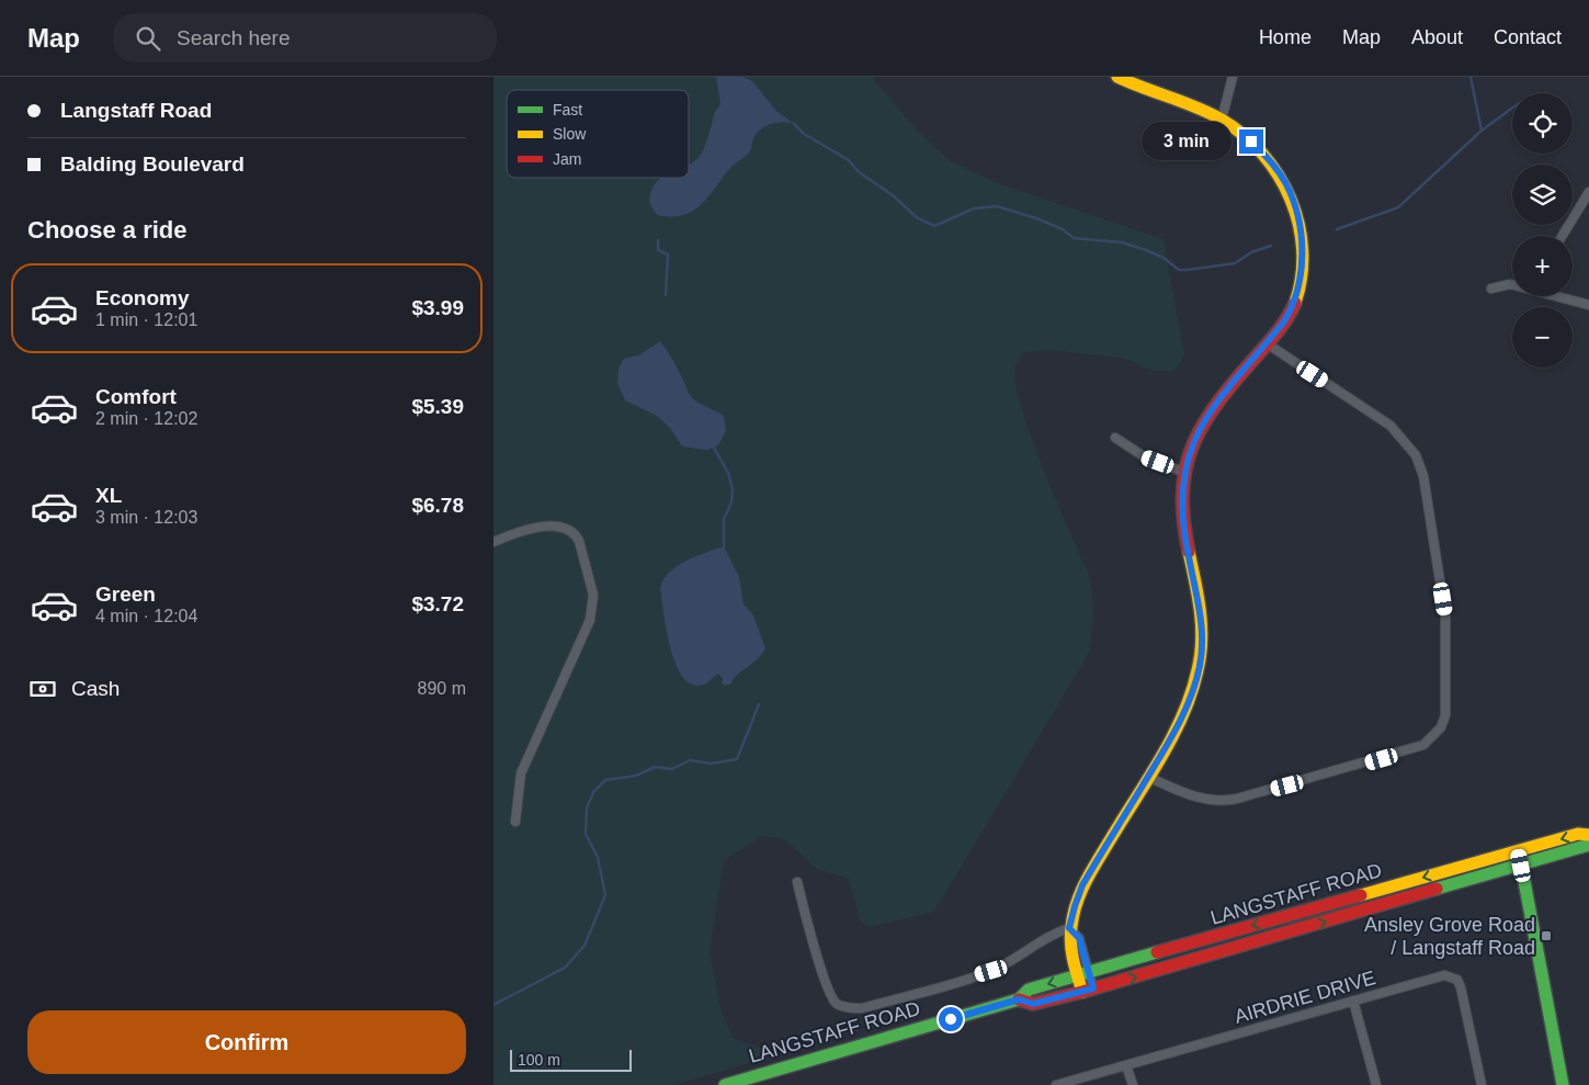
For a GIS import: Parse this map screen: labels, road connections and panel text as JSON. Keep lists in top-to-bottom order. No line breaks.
{"streets":{"main road":["LANGSTAFF ROAD"],"street":["AIRDRIE DRIVE"]},"places":{"transit":["Ansley Grove Road / Langstaff Road"]},"legend":["Fast","Slow","Jam"],"scale_bar":"100 m","page":{"header":"Map","search":"Search here","nav":["Home","Map","About","Contact"],"banner":["Langstaff Road","Balding Boulevard"],"map_buttons":["+","−"],"bubble":"3 min","heading":"Choose a ride","list":[{"name":"Economy","note":"1 min · 12:01","value":"$3.99"},{"name":"Comfort","note":"2 min · 12:02","value":"$5.39"},{"name":"XL","note":"3 min · 12:03","value":"$6.78"},{"name":"Green","note":"4 min · 12:04","value":"$3.72"}],"pay":["Cash","890 m"],"buttons":"Confirm","scale":"100 m"}}
